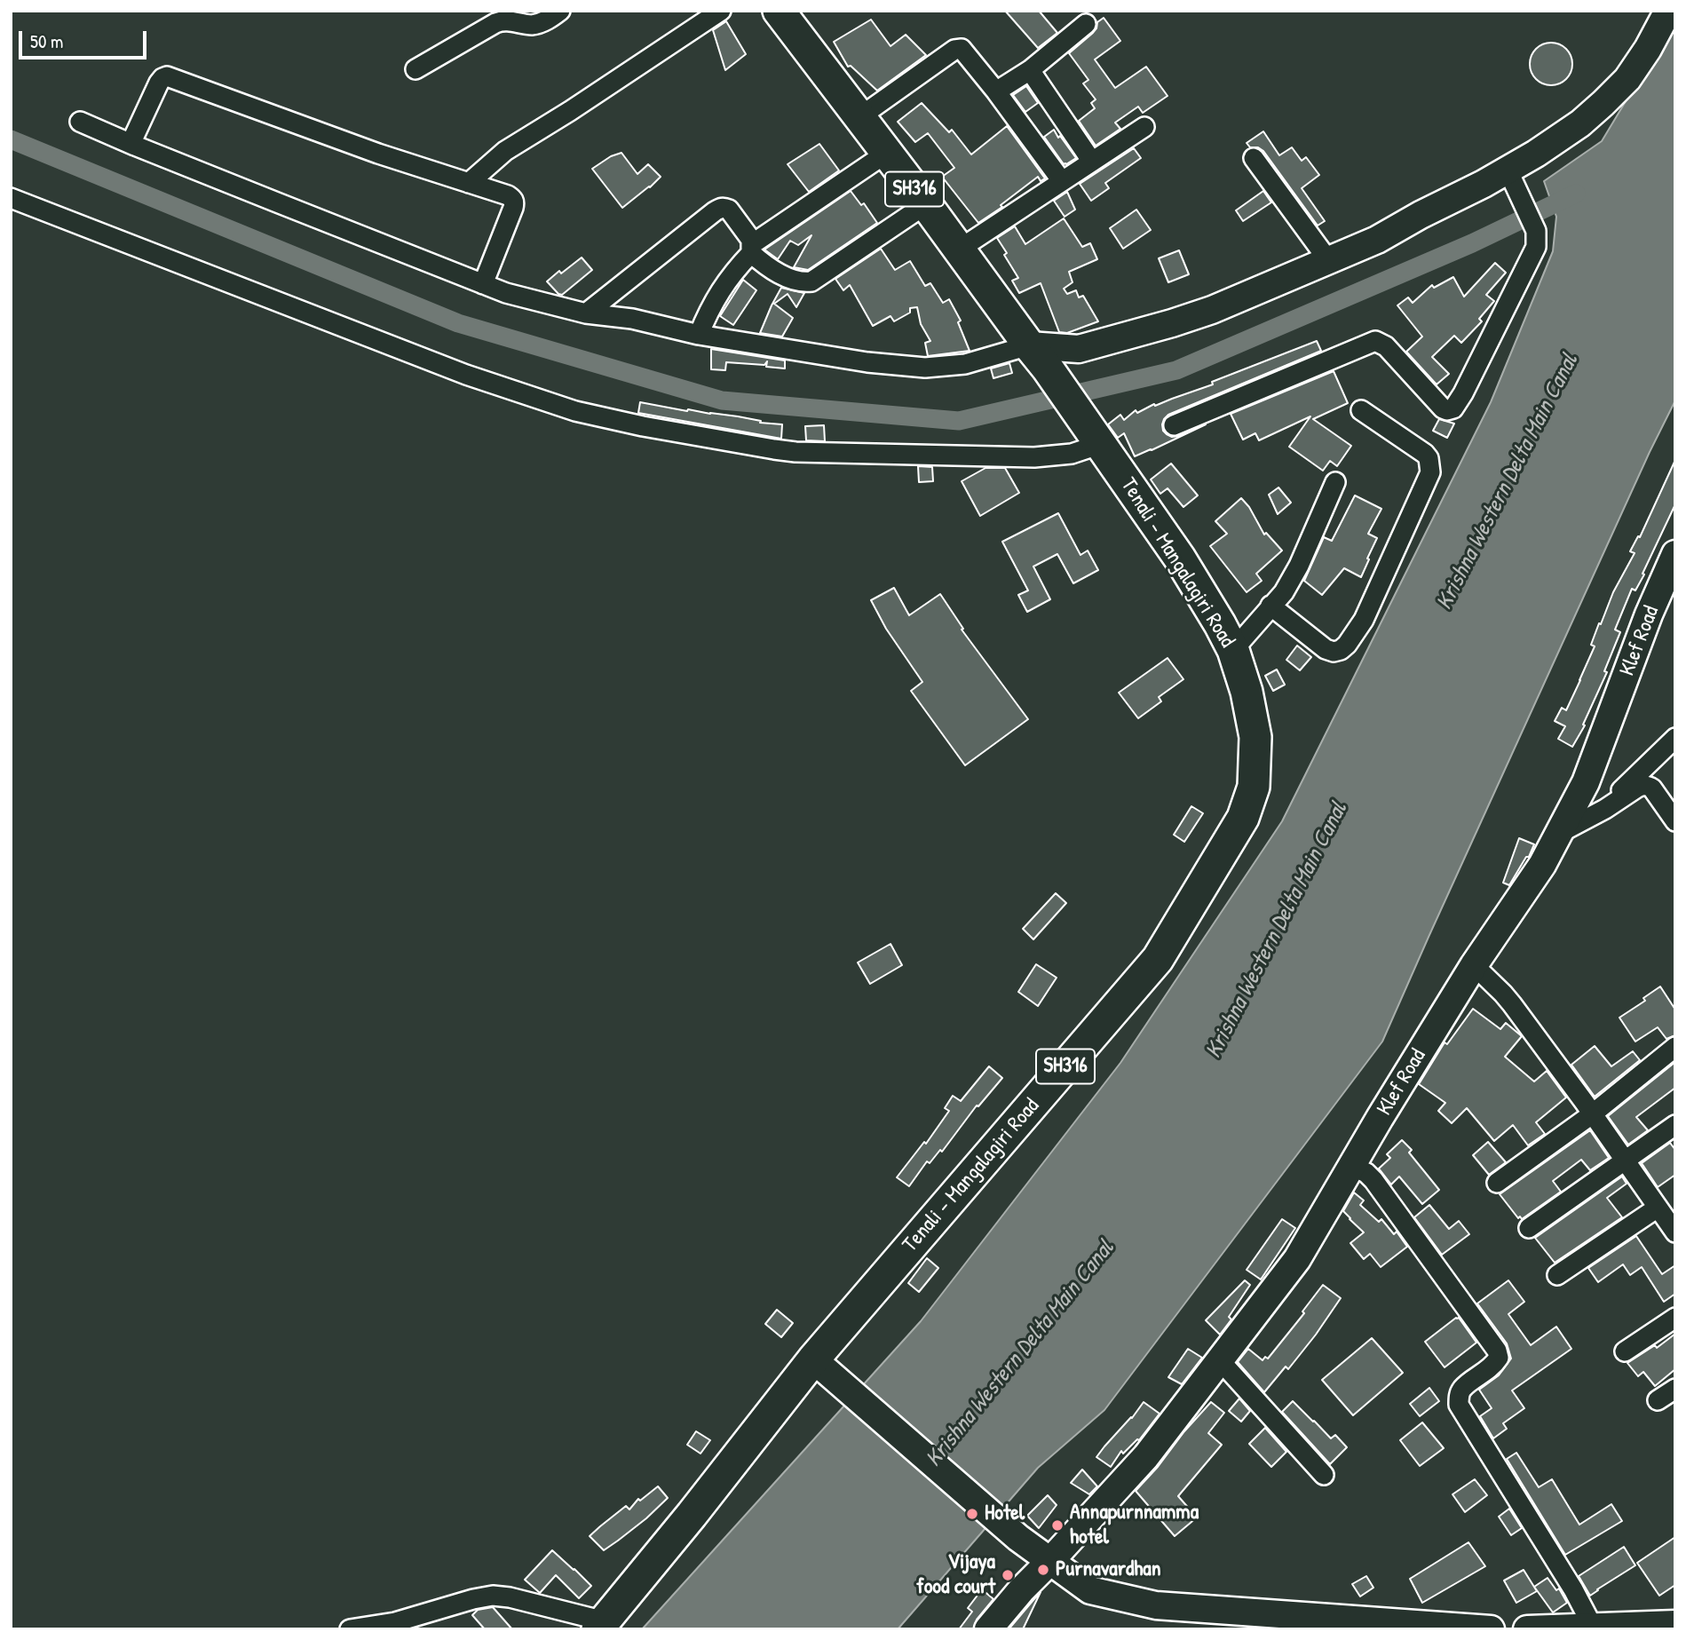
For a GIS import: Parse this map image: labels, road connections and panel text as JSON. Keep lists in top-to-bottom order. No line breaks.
{"streets":{"main road":["SH316","Tenali - Mangalagiri Road","Klef Road"]},"water":["Krishna Western Delta Main Canal"],"places":["Hotel","Annapurnnamma hotel","Purnavardhan","Vijaya food court"],"scale_bar":"50 m"}
